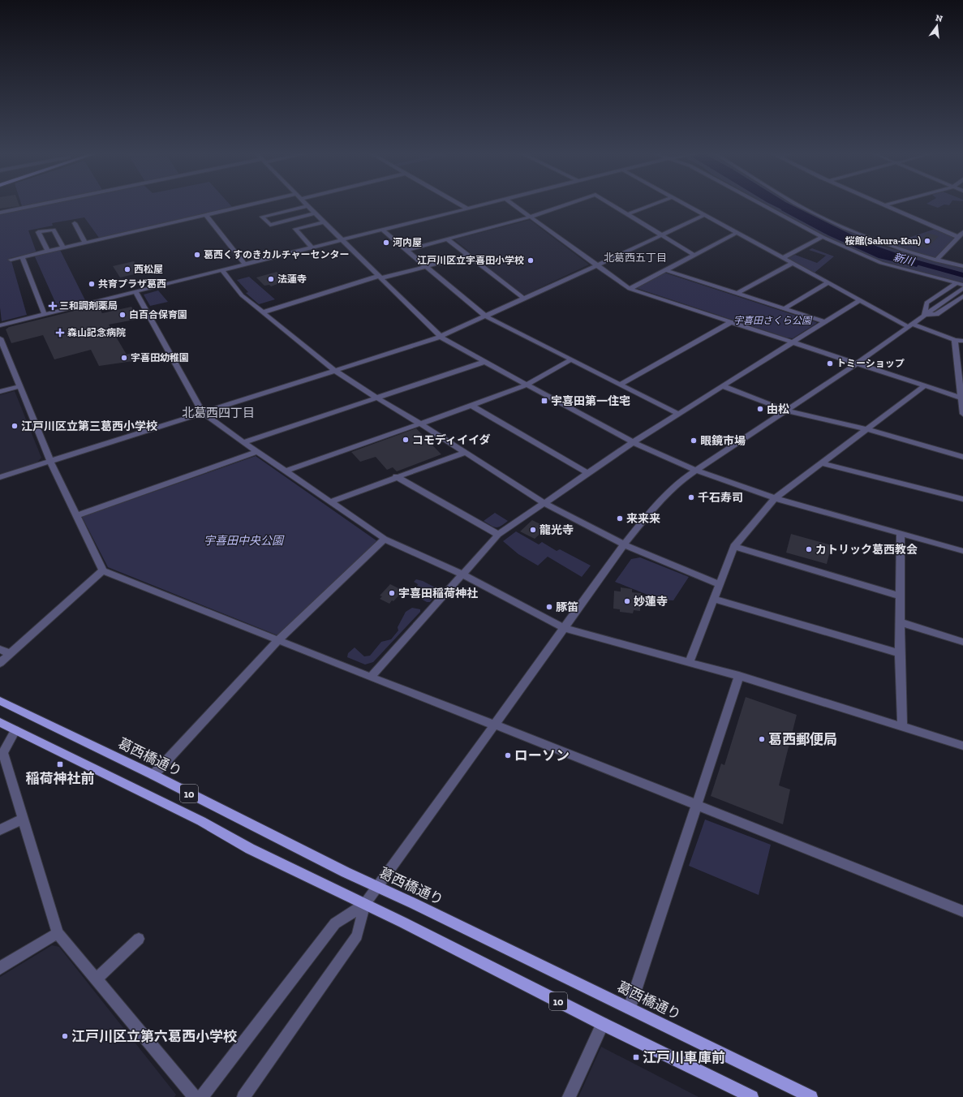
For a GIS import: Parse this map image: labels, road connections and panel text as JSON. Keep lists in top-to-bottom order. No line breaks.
{"streets":{"main road":["葛西橋通り","10"]},"districts":["北葛西五丁目","北葛西四丁目"],"water":["新川"],"parks":["宇喜田さくら公園","宇喜田中央公園"],"places":{"other":["桜館(Sakura-Kan)","河内屋","葛西くすのきカルチャーセンター","江戸川区立宇喜田小学校","西松屋","法蓮寺","共育プラザ葛西","白百合保育園","宇喜田幼稚園","トミーショップ","由松","江戸川区立第三葛西小学校","コモディイイダ","眼鏡市場","千石寿司","来来来","龍光寺","カトリック葛西教会","宇喜田稲荷神社","妙蓮寺","豚笛","葛西郵便局","ローソン","江戸川区立第六葛西小学校"],"health":["三和調剤薬局","森山記念病院"],"transit":["宇喜田第一住宅","稲荷神社前","江戸川車庫前"]},"north":"top"}
